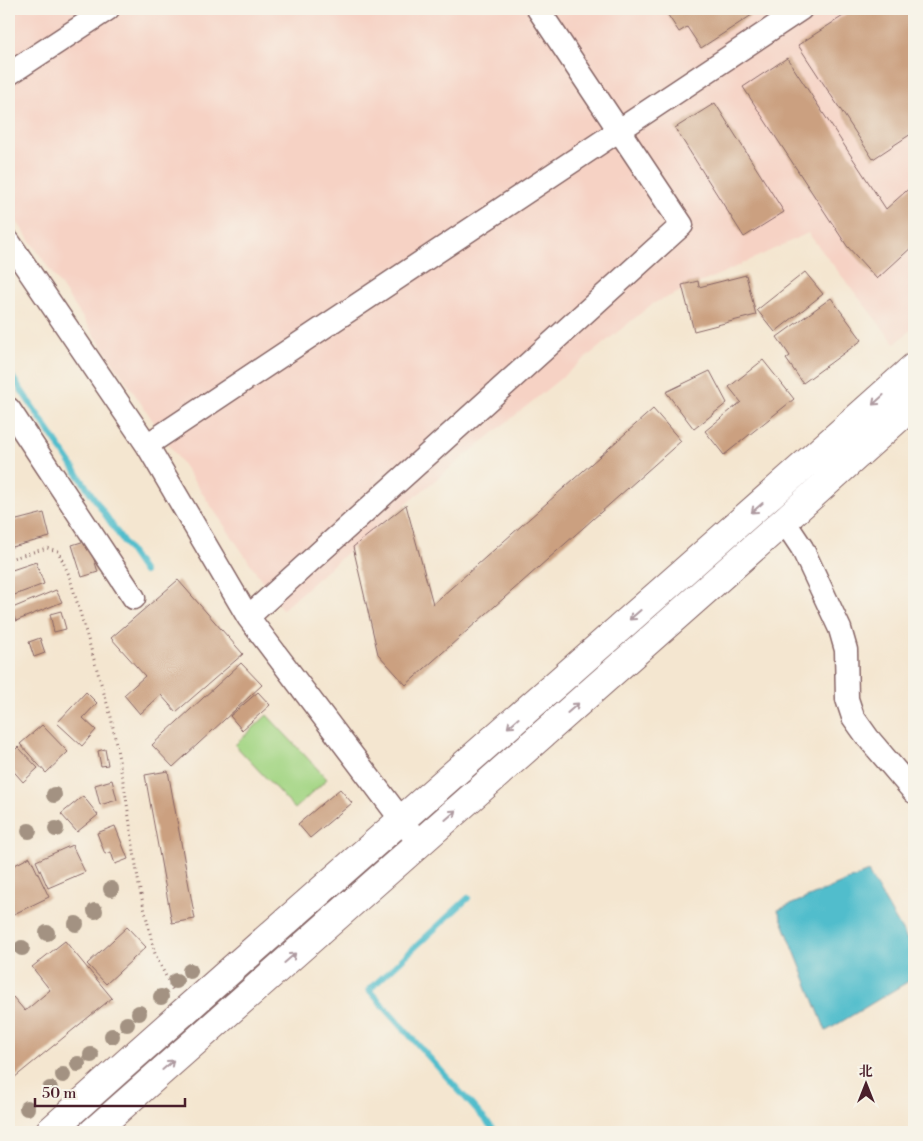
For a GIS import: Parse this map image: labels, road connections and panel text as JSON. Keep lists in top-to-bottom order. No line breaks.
{"scale_bar":"50 m","north":"top"}
